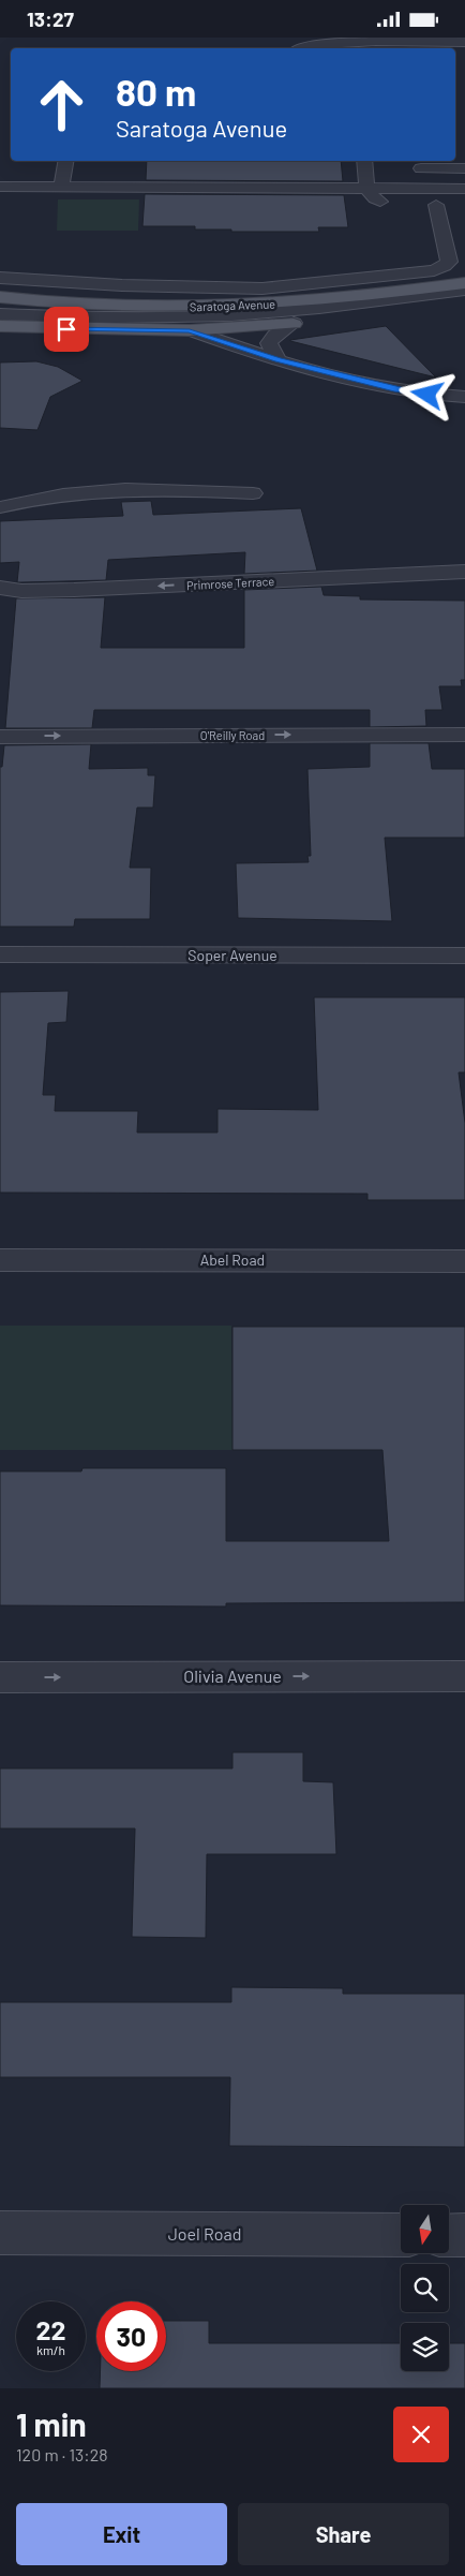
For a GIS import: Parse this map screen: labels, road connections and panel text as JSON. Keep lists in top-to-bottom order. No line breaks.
{"streets":{"main road":["Saratoga Avenue"],"street":["Primrose Terrace","O'Reilly Road","Soper Avenue","Abel Road","Olivia Avenue","Joel Road"]},"one_way":["Olivia Avenue"],"north":"bottom","page":{"status":"13:27","turn":["80 m","Saratoga Avenue"],"speed":"22 km/h","limit":"30","heading":["1 min","120 m · 13:28"],"buttons":["Exit","Share"]}}
